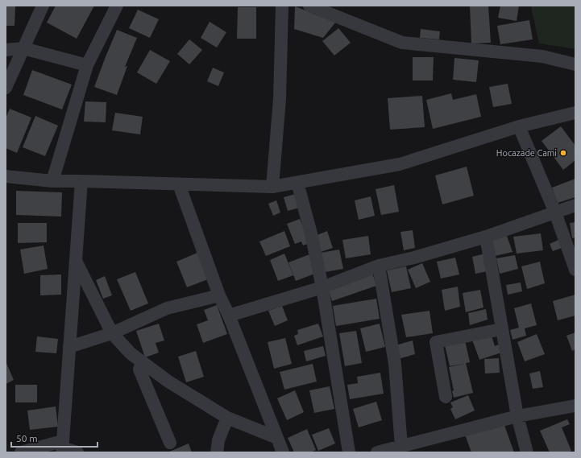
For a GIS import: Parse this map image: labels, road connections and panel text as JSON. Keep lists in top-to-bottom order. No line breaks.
{"places":["Hocazade Cami"],"scale_bar":"50 m"}
